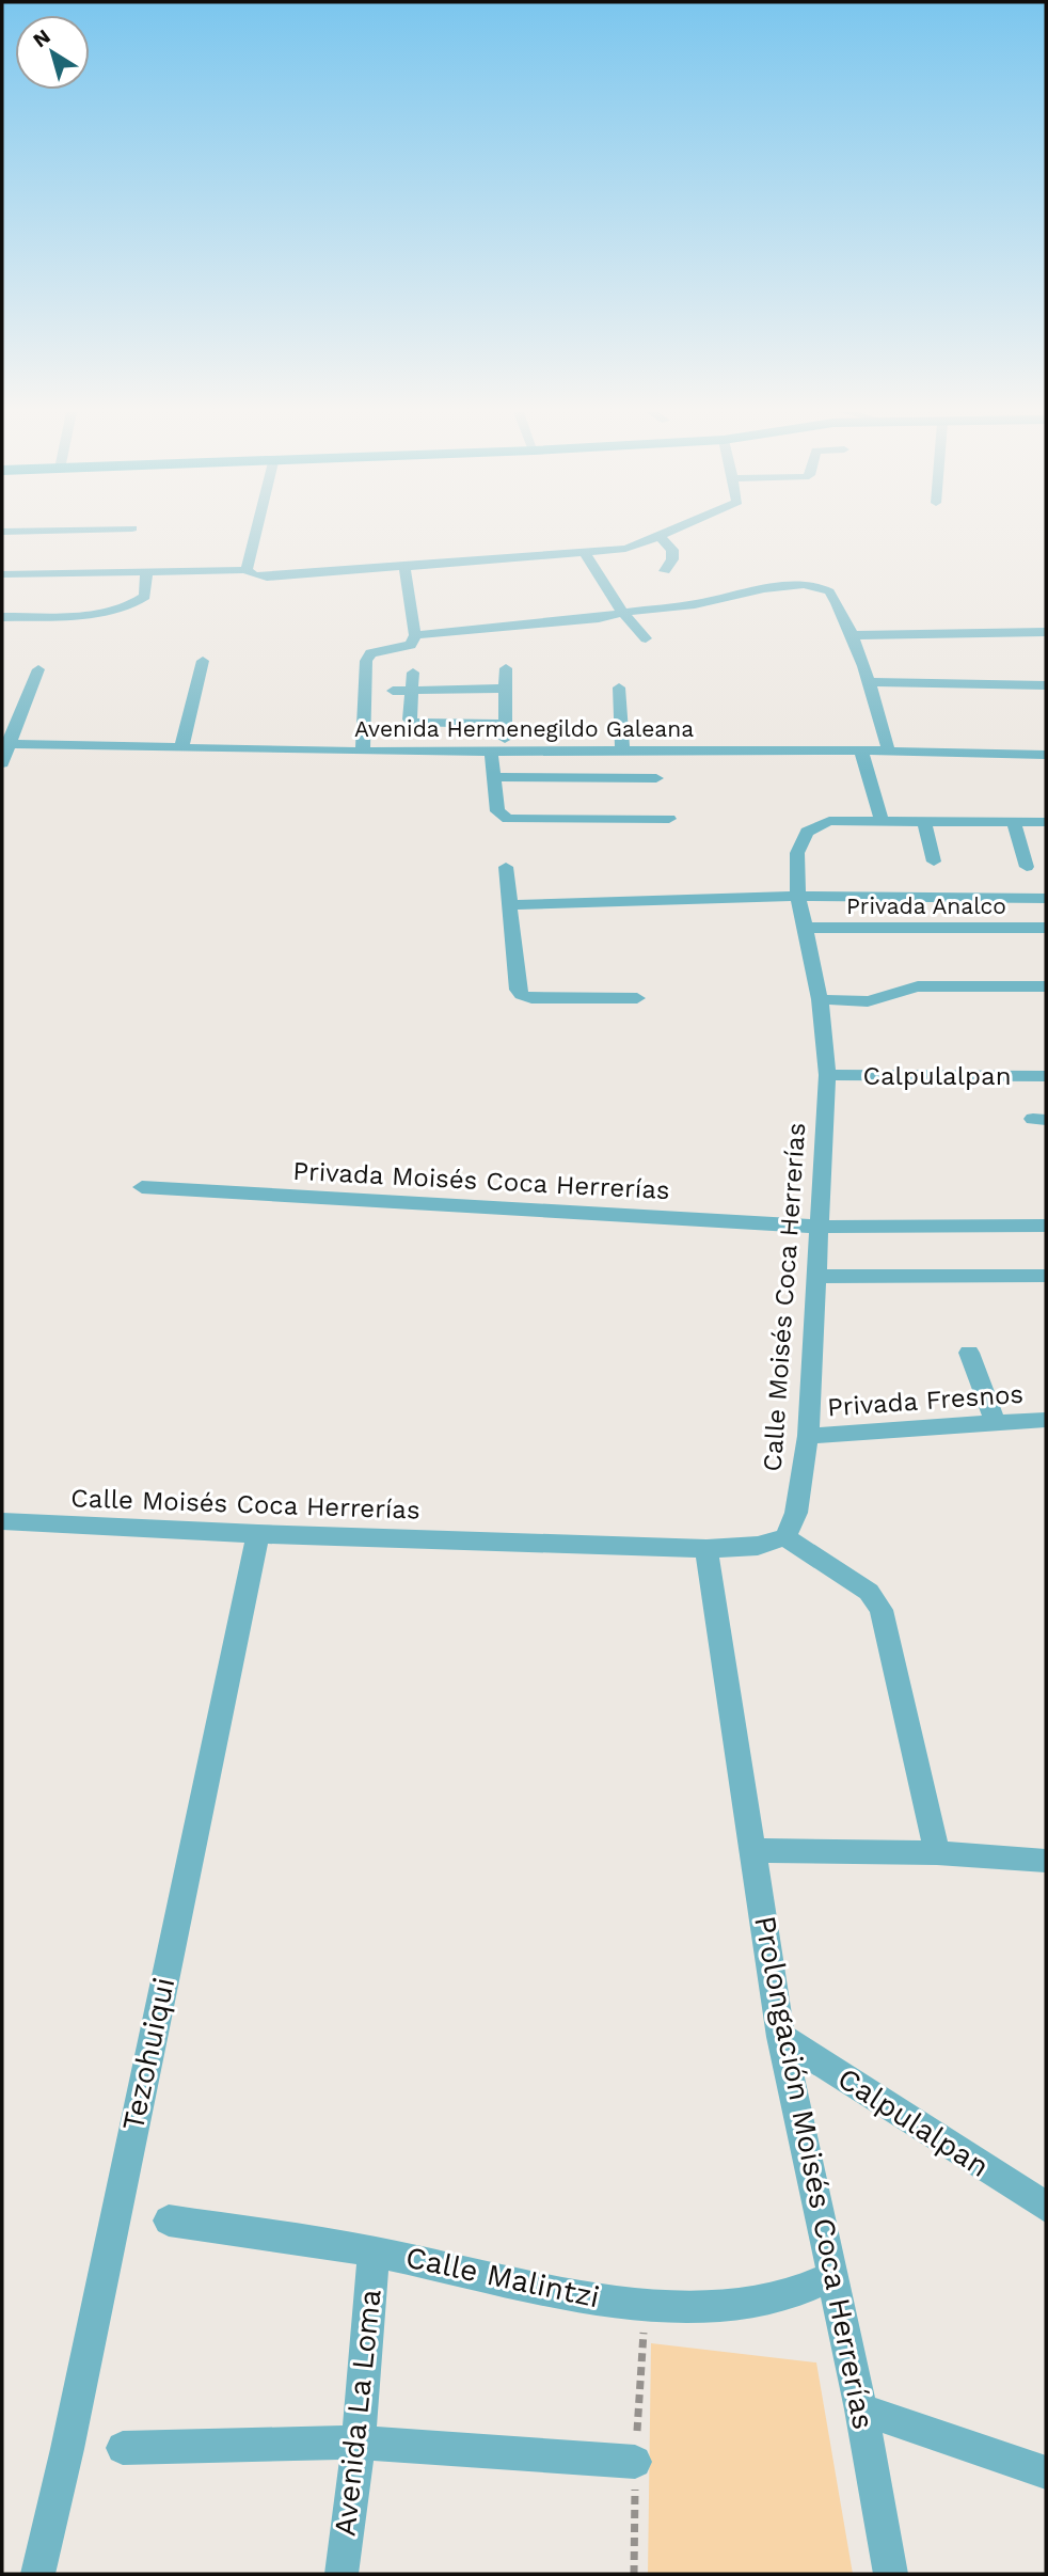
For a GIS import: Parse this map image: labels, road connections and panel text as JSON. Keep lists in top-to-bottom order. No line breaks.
{"streets":{"street":["Avenida Hermenegildo Galeana","Privada Analco","Calpulalpan","Privada Moisés Coca Herrerías","Calle Moisés Coca Herrerías","Privada Fresnos","Tezohuiqui","Prolongación Moisés Coca Herrerías","Calle Malintzi","Avenida La Loma"]},"crossings":[["Privada Analco","Calle Moisés Coca Herrerías"],["Calpulalpan","Calle Moisés Coca Herrerías"],["Calpulalpan","Prolongación Moisés Coca Herrerías"],["Privada Moisés Coca Herrerías","Calle Moisés Coca Herrerías"],["Calle Moisés Coca Herrerías","Privada Fresnos"],["Calle Moisés Coca Herrerías","Tezohuiqui"],["Calle Moisés Coca Herrerías","Prolongación Moisés Coca Herrerías"],["Prolongación Moisés Coca Herrerías","Calle Malintzi"],["Calle Malintzi","Avenida La Loma"]],"north":"top left"}
